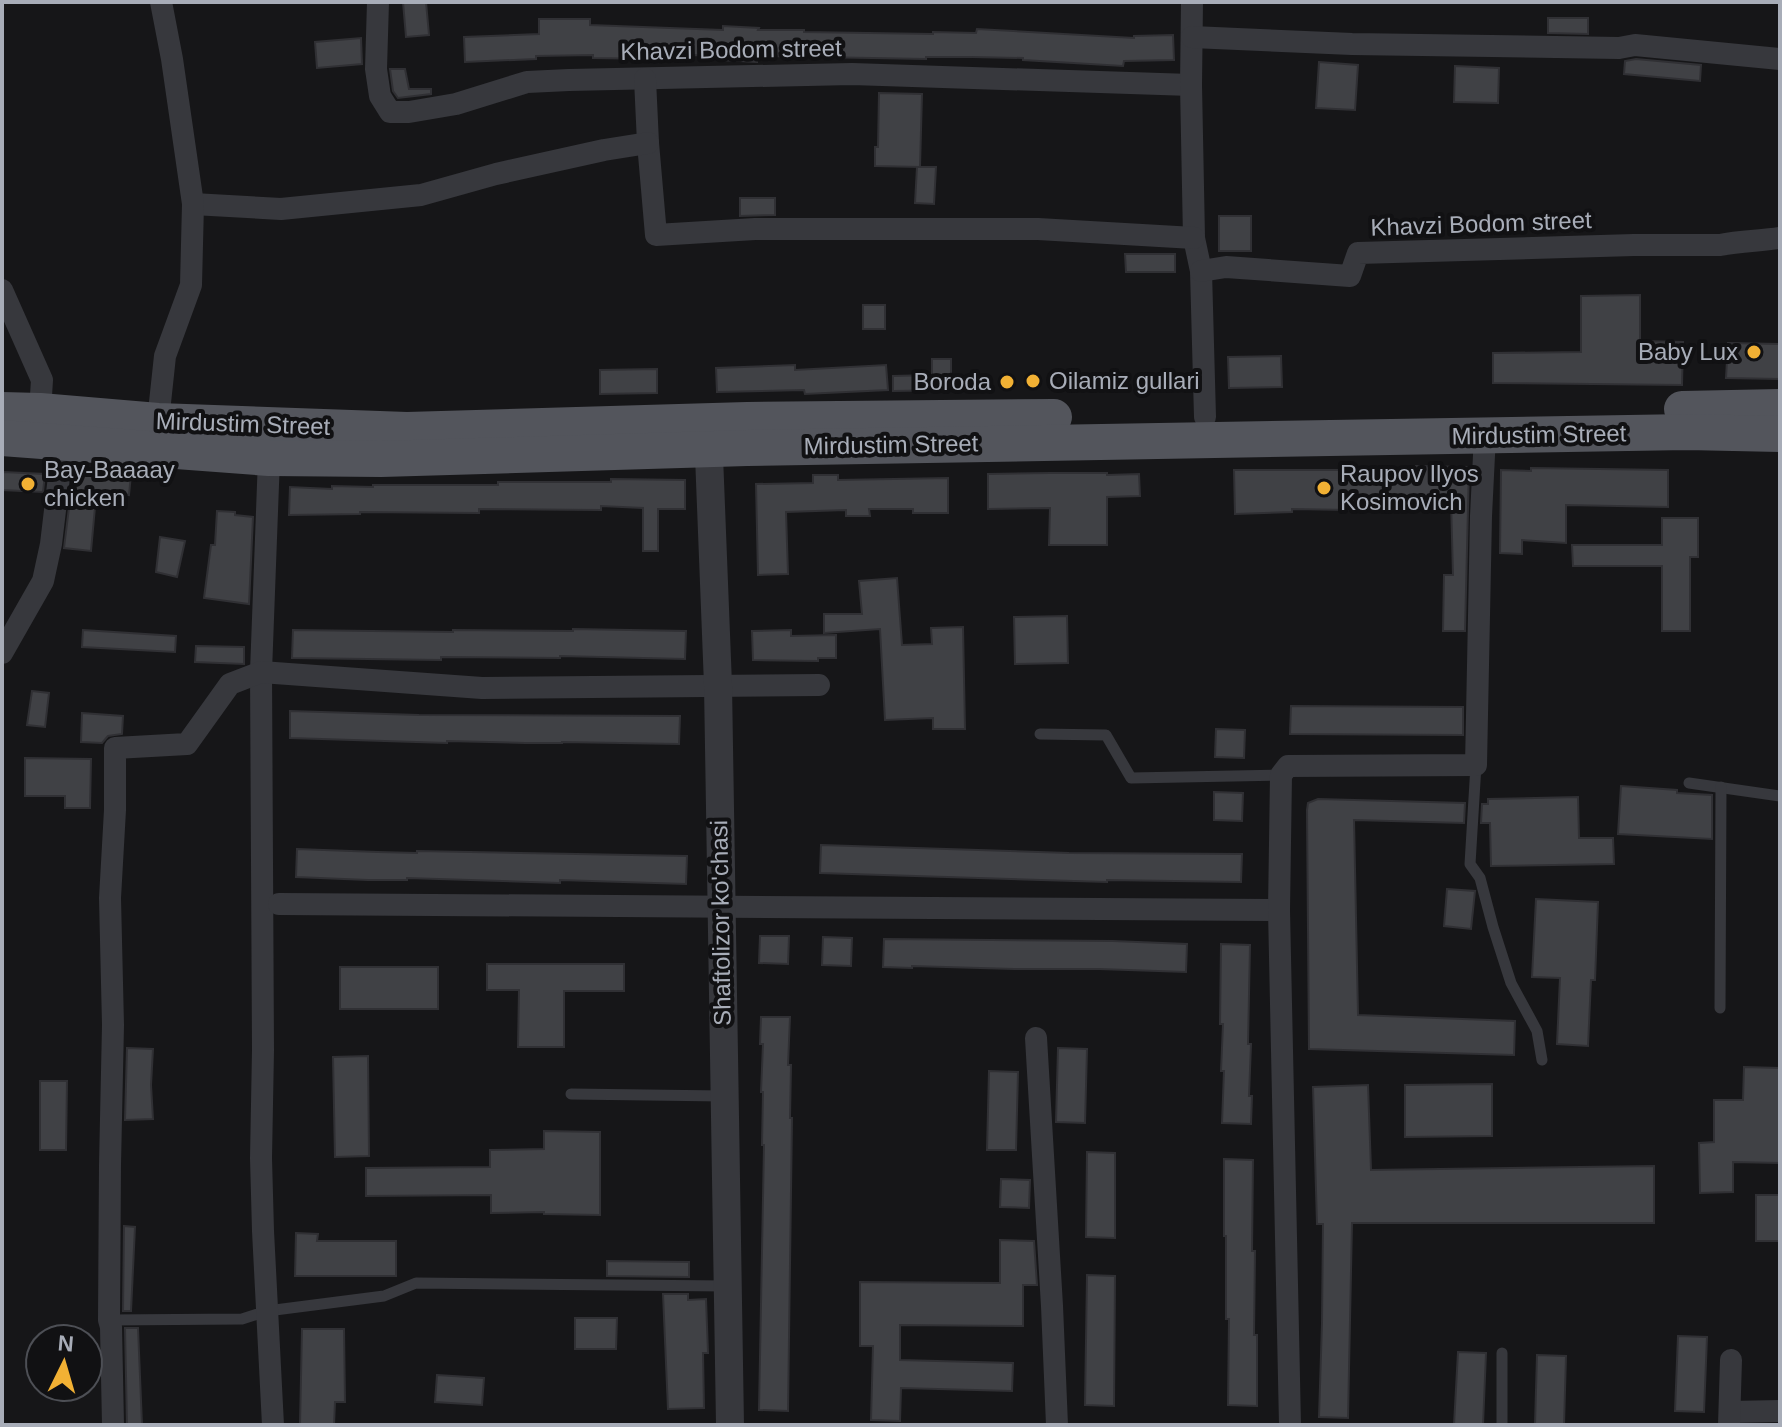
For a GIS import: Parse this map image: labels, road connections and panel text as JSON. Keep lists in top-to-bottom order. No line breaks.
{"streets":{"main road":["Mirdustim Street"],"street":["Khavzi Bodom street","Shaftolizor ko'chasi"]},"crossings":[["Mirdustim Street","Shaftolizor ko'chasi"]],"places":["Baby Lux","Oilamiz gullari","Boroda","Bay-Baaaay chicken","Raupov Ilyos Kosimovich"],"north":"top"}
